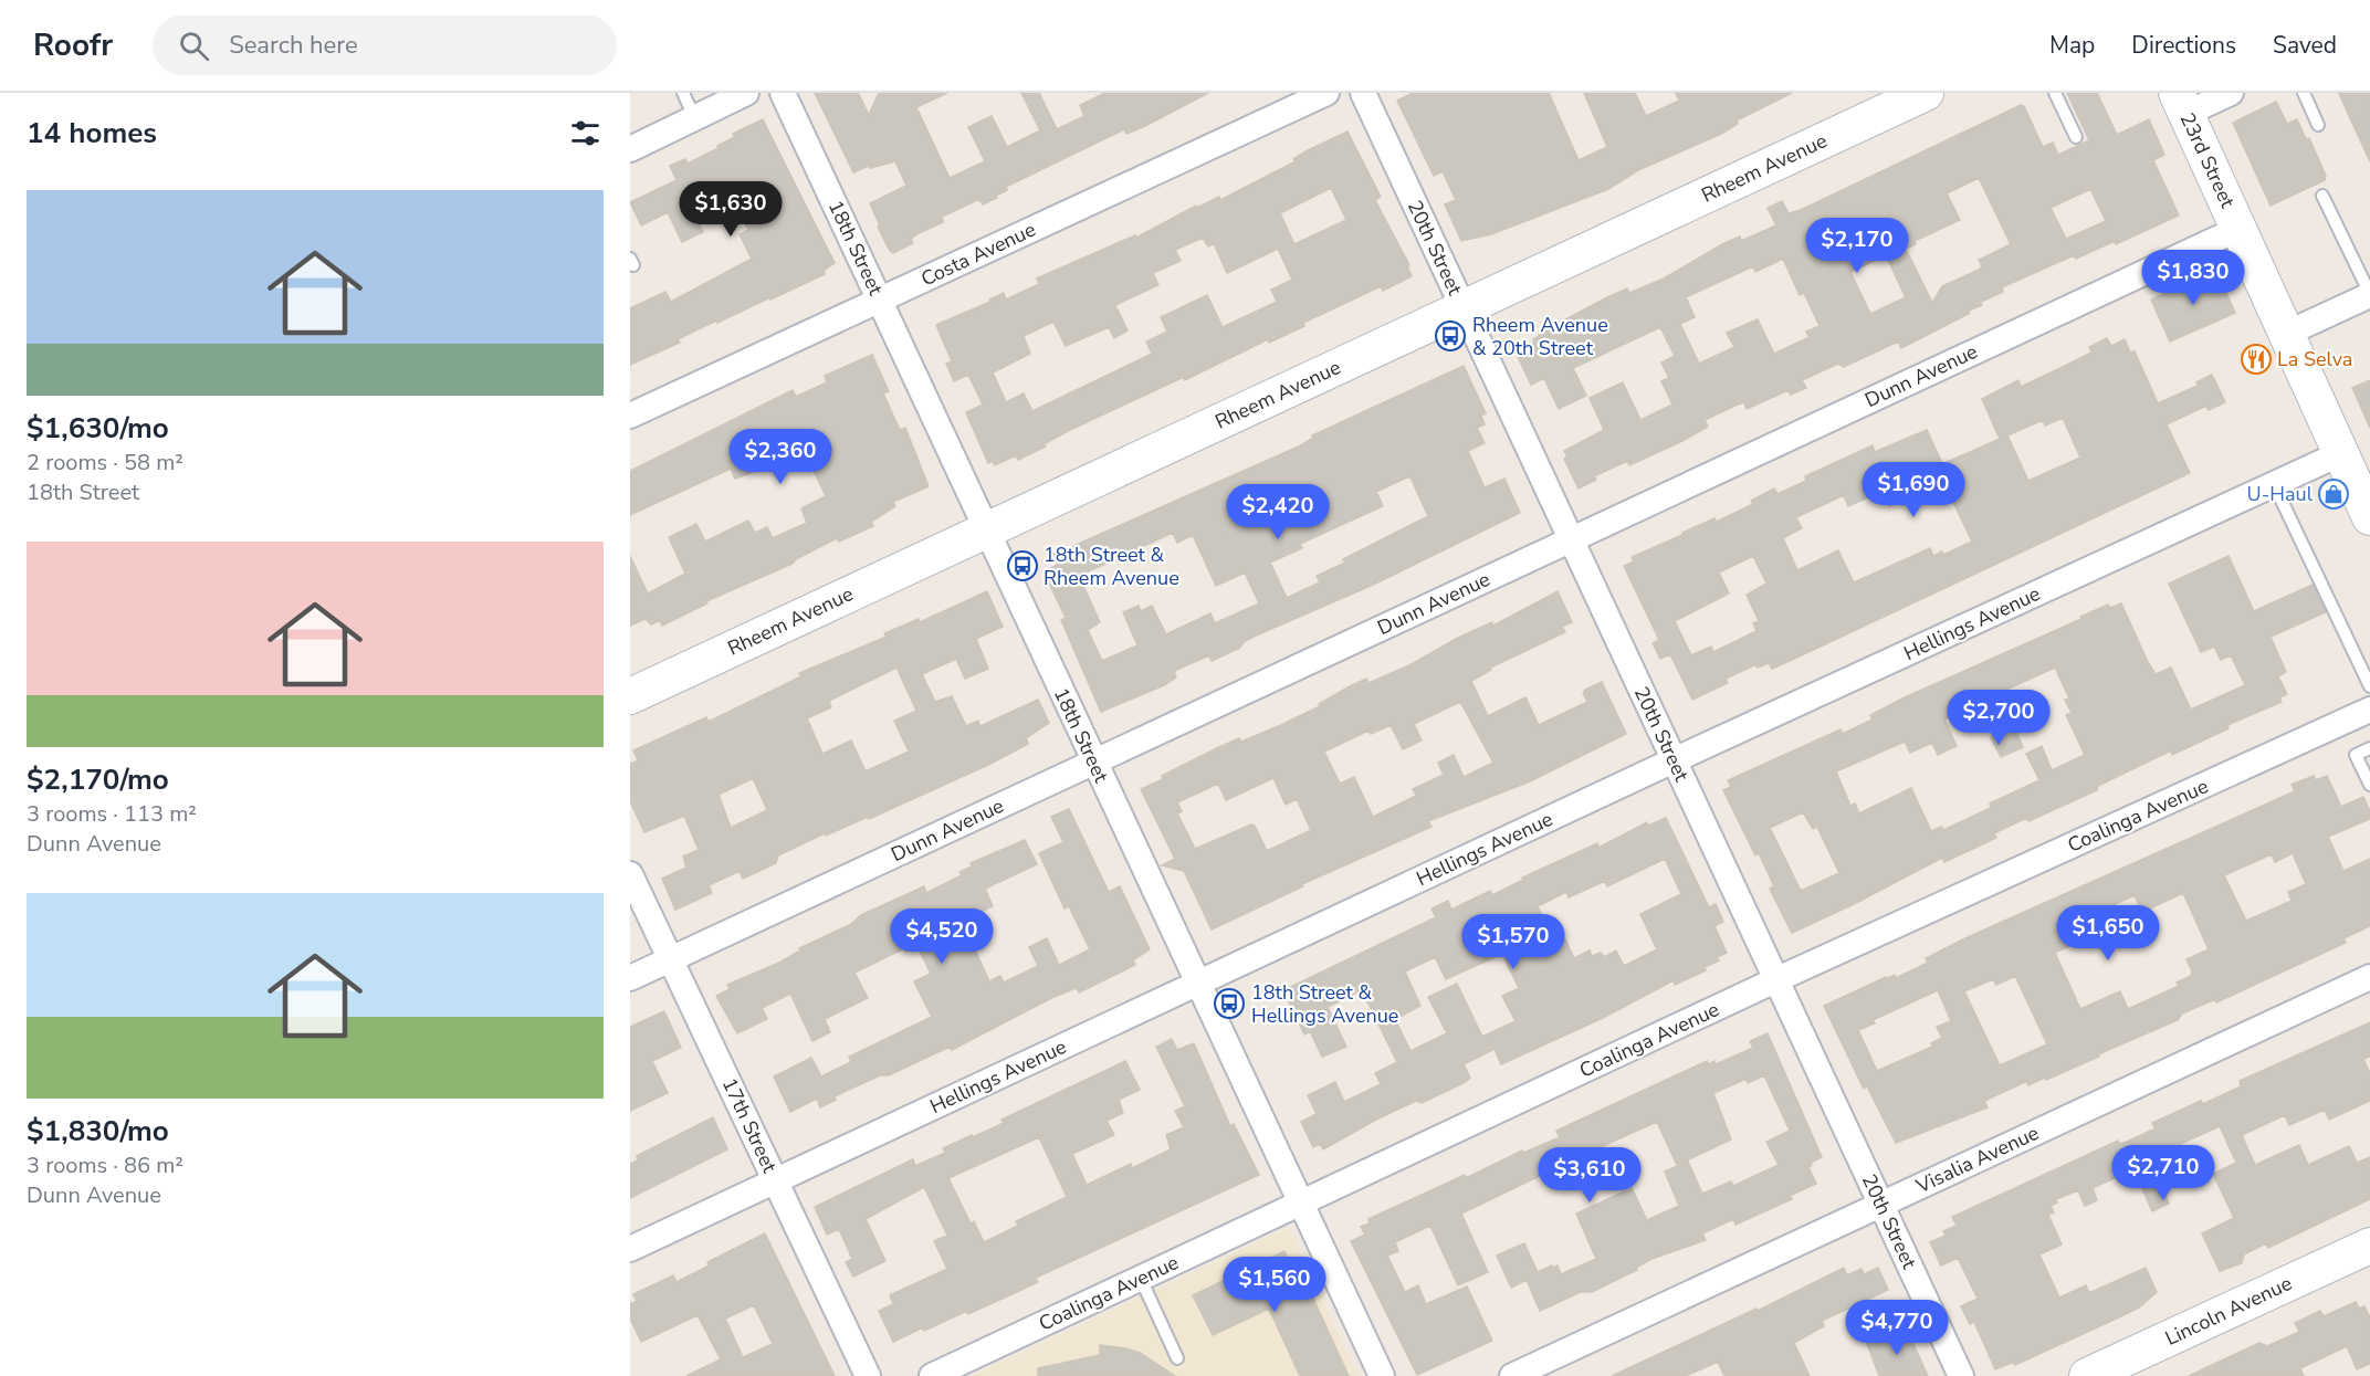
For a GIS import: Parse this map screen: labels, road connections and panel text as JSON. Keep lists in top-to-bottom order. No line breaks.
{"streets":{"street":["23rd Street","Rheem Avenue","18th Street","20th Street","Costa Avenue","Dunn Avenue","Hellings Avenue","Coalinga Avenue","17th Street","Visalia Avenue","Lincoln Avenue"]},"crossings":[["23rd Street","Dunn Avenue"],["23rd Street","Hellings Avenue"],["Rheem Avenue","18th Street"],["Rheem Avenue","20th Street"],["18th Street","Costa Avenue"],["18th Street","Dunn Avenue"],["18th Street","Hellings Avenue"],["18th Street","Coalinga Avenue"],["20th Street","Dunn Avenue"],["20th Street","Hellings Avenue"],["20th Street","Coalinga Avenue"],["20th Street","Visalia Avenue"],["Dunn Avenue","17th Street"],["Hellings Avenue","17th Street"]],"places":{"bus stop":["Rheem Avenue & 20th Street","18th Street & Rheem Avenue","18th Street & Hellings Avenue"],"restaurant":["La Selva"],"shop":["U-Haul"]},"page":{"header":"Roofr","search":"Search here","nav":["Map","Directions","Saved"],"heading":"14 homes","list":[{"name":"$1,630/mo","note":"2 rooms · 58 m² · 18th Street"},{"name":"$2,170/mo","note":"3 rooms · 113 m² · Dunn Avenue"},{"name":"$1,830/mo","note":"3 rooms · 86 m² · Dunn Avenue"}],"price":["$1,630","$2,170","$1,830","$2,360","$1,690","$2,420","$2,700","$1,650","$4,520","$1,570","$2,710","$3,610","$1,560","$4,770"]}}
